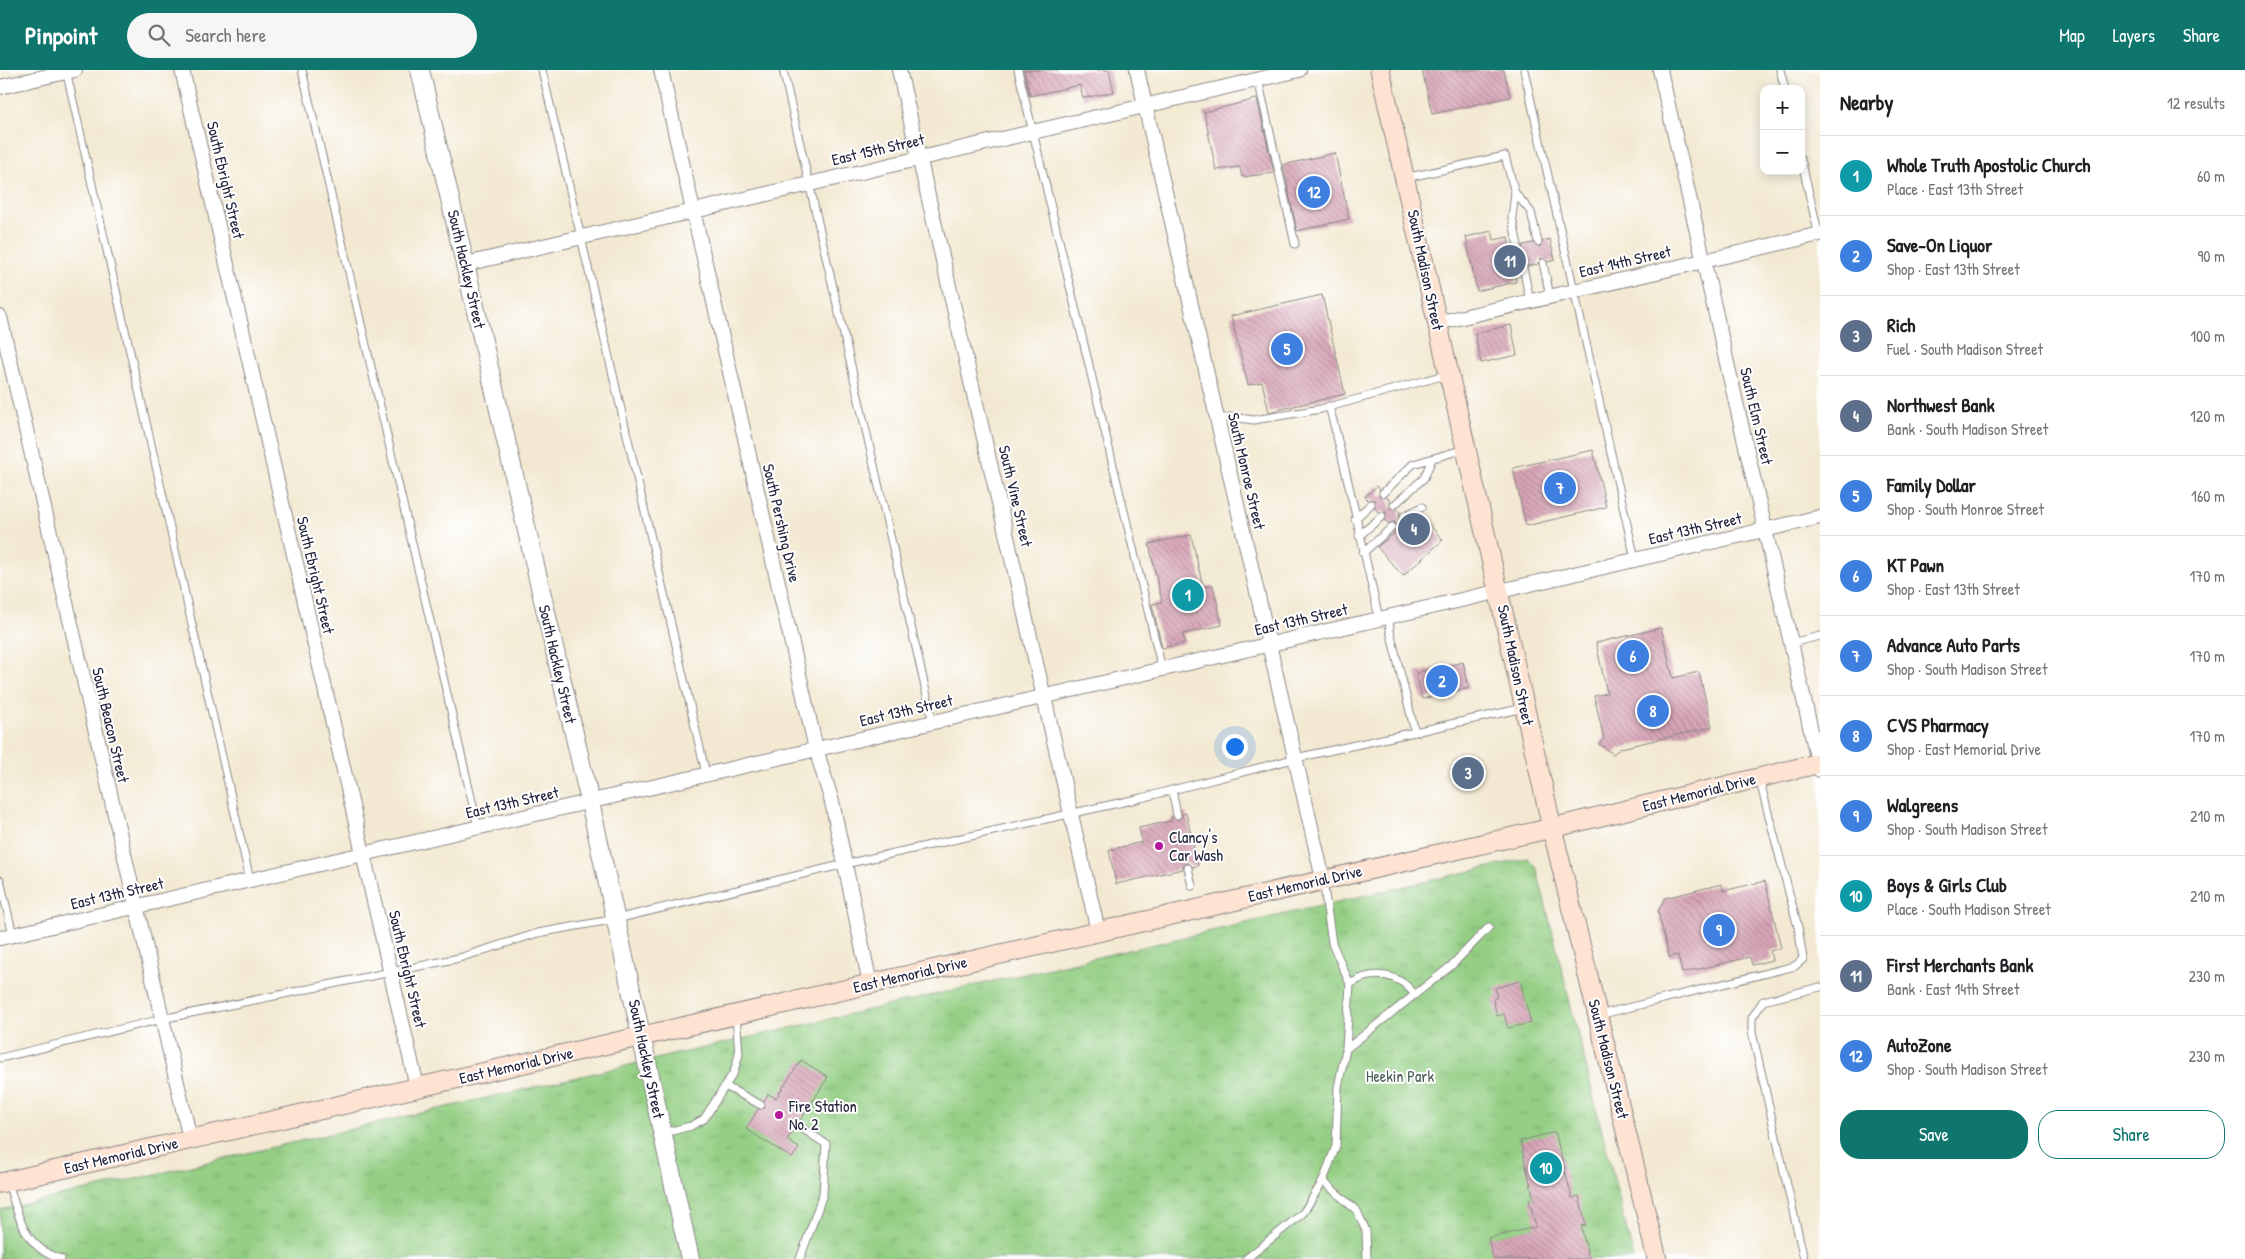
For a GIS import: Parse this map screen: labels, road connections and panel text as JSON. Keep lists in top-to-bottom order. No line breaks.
{"streets":{"main road":["South Madison Street","East Memorial Drive"],"street":["East 15th Street","South Ebright Street","East 14th Street","South Hackley Street","South Elm Street","South Monroe Street","South Vine Street","South Pershing Drive","East 13th Street","South Beacon Street"]},"crossings":[["East 15th Street","South Hackley Street"],["East 15th Street","South Monroe Street"],["East 15th Street","South Vine Street"],["East 15th Street","South Pershing Drive"],["South Ebright Street","East 13th Street"],["South Ebright Street","East Memorial Drive"],["East 14th Street","South Madison Street"],["East 14th Street","South Elm Street"],["South Hackley Street","East 13th Street"],["South Hackley Street","East Memorial Drive"],["South Madison Street","East 13th Street"],["South Madison Street","East Memorial Drive"],["South Elm Street","East 13th Street"],["South Elm Street","East Memorial Drive"],["South Monroe Street","East 13th Street"],["South Monroe Street","East Memorial Drive"],["South Vine Street","East 13th Street"],["South Vine Street","East Memorial Drive"],["South Pershing Drive","East 13th Street"],["South Pershing Drive","East Memorial Drive"],["East 13th Street","South Beacon Street"],["South Beacon Street","East Memorial Drive"]],"parks":["Heekin Park"],"places":["Clancy's Car Wash","Fire Station No. 2"],"page":{"header":"Pinpoint","search":"Search here","nav":["Map","Layers","Share"],"heading":["Nearby","12 results"],"map_buttons":["+","−"],"list":[{"mark":"1","name":"Whole Truth Apostolic Church","note":"Place · East 13th Street","value":"60 m"},{"mark":"2","name":"Save-On Liquor","note":"Shop · East 13th Street","value":"90 m"},{"mark":"3","name":"Rich","note":"Fuel · South Madison Street","value":"100 m"},{"mark":"4","name":"Northwest Bank","note":"Bank · South Madison Street","value":"120 m"},{"mark":"5","name":"Family Dollar","note":"Shop · South Monroe Street","value":"160 m"},{"mark":"6","name":"KT Pawn","note":"Shop · East 13th Street","value":"170 m"},{"mark":"7","name":"Advance Auto Parts","note":"Shop · South Madison Street","value":"170 m"},{"mark":"8","name":"CVS Pharmacy","note":"Shop · East Memorial Drive","value":"170 m"},{"mark":"9","name":"Walgreens","note":"Shop · South Madison Street","value":"210 m"},{"mark":"10","name":"Boys & Girls Club","note":"Place · South Madison Street","value":"210 m"},{"mark":"11","name":"First Merchants Bank","note":"Bank · East 14th Street","value":"230 m"},{"mark":"12","name":"AutoZone","note":"Shop · South Madison Street","value":"230 m"}],"pins":["12","11","5","7","4","1","6","2","8","3","9","10"],"buttons":["Save","Share"]}}
